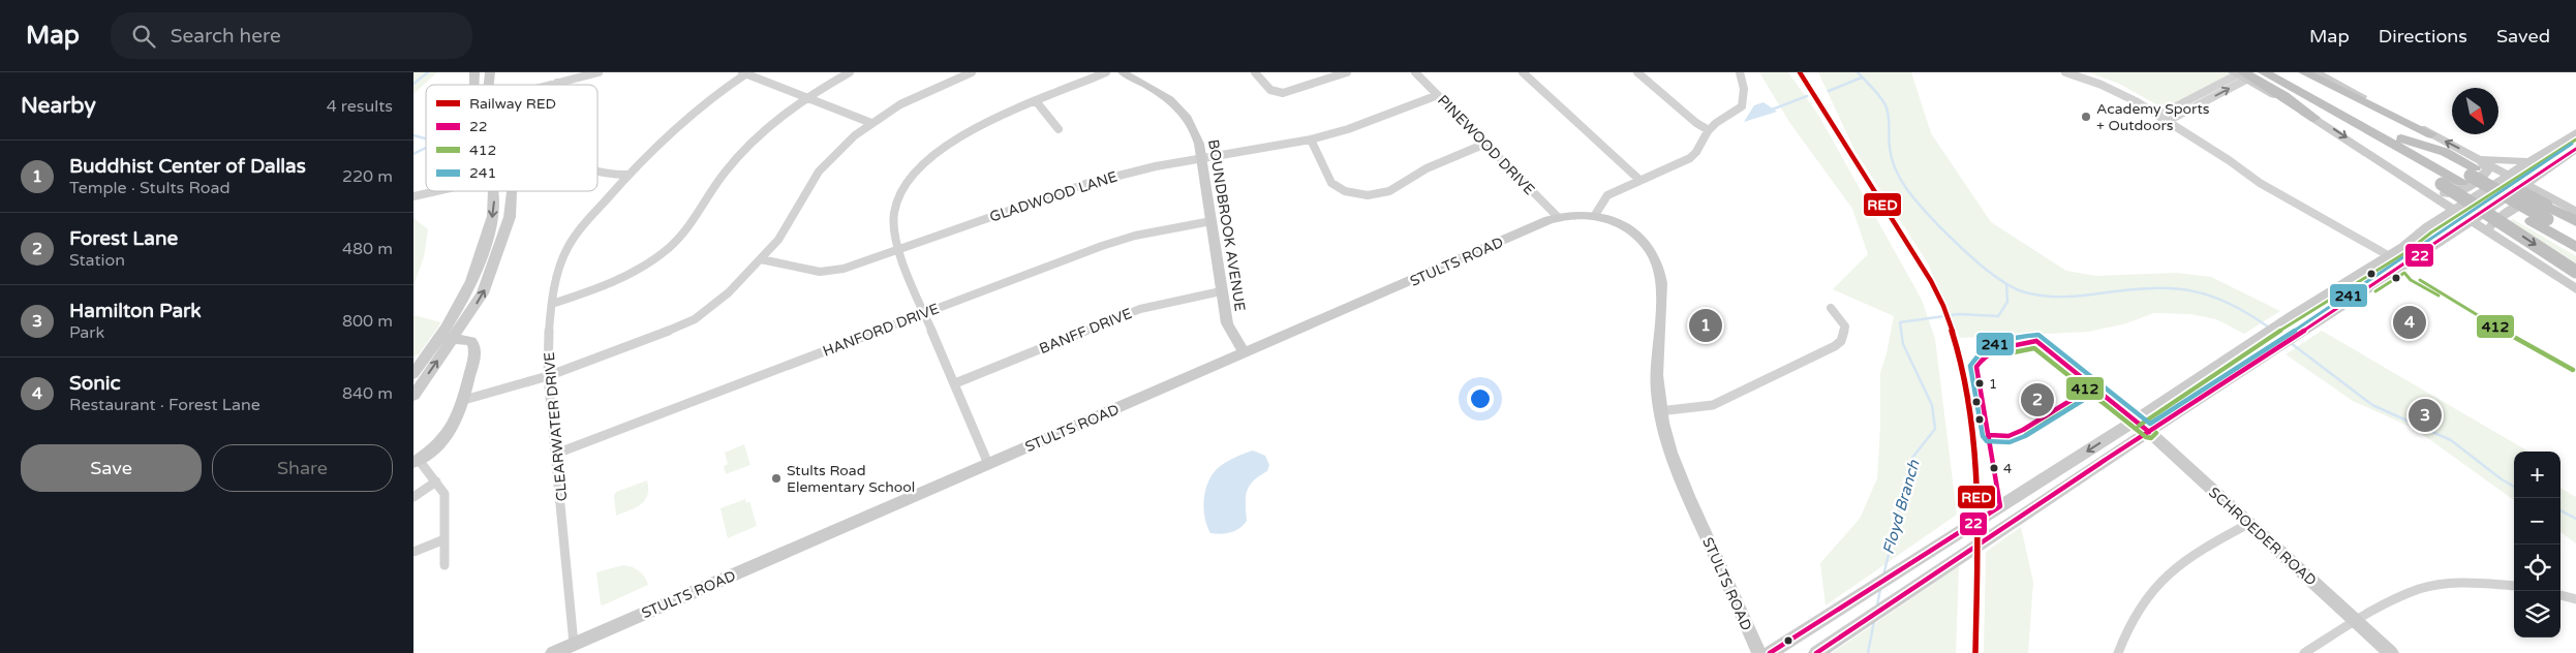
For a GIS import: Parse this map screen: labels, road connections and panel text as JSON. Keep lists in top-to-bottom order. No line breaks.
{"streets":{"main road":["BOUNDBROOK AVENUE","STULTS ROAD","SCHROEDER ROAD"],"street":["PINEWOOD DRIVE","GLADWOOD LANE","HANFORD DRIVE","BANFF DRIVE","CLEARWATER DRIVE"]},"crossings":[["PINEWOOD DRIVE","GLADWOOD LANE"],["PINEWOOD DRIVE","STULTS ROAD"],["GLADWOOD LANE","BOUNDBROOK AVENUE"],["BOUNDBROOK AVENUE","STULTS ROAD"],["BOUNDBROOK AVENUE","HANFORD DRIVE"],["BOUNDBROOK AVENUE","BANFF DRIVE"],["STULTS ROAD","CLEARWATER DRIVE"],["HANFORD DRIVE","CLEARWATER DRIVE"]],"water":["Floyd Branch"],"places":["Academy Sports + Outdoors","1","4","Stults Road Elementary School"],"lines":["rail line RED","transit line 412","transit line 241","transit line 22"],"legend":["Railway RED","22","412","241"],"north":"bottom right","page":{"header":"Map","search":"Search here","nav":["Map","Directions","Saved"],"heading":["Nearby","4 results"],"list":[{"mark":"1","name":"Buddhist Center of Dallas","note":"Temple · Stults Road","value":"220 m"},{"mark":"2","name":"Forest Lane","note":"Station","value":"480 m"},{"mark":"3","name":"Hamilton Park","note":"Park","value":"800 m"},{"mark":"4","name":"Sonic","note":"Restaurant · Forest Lane","value":"840 m"}],"pins":["4","1","2","3"],"buttons":["Save","Share"],"map_buttons":["+","−"]}}
